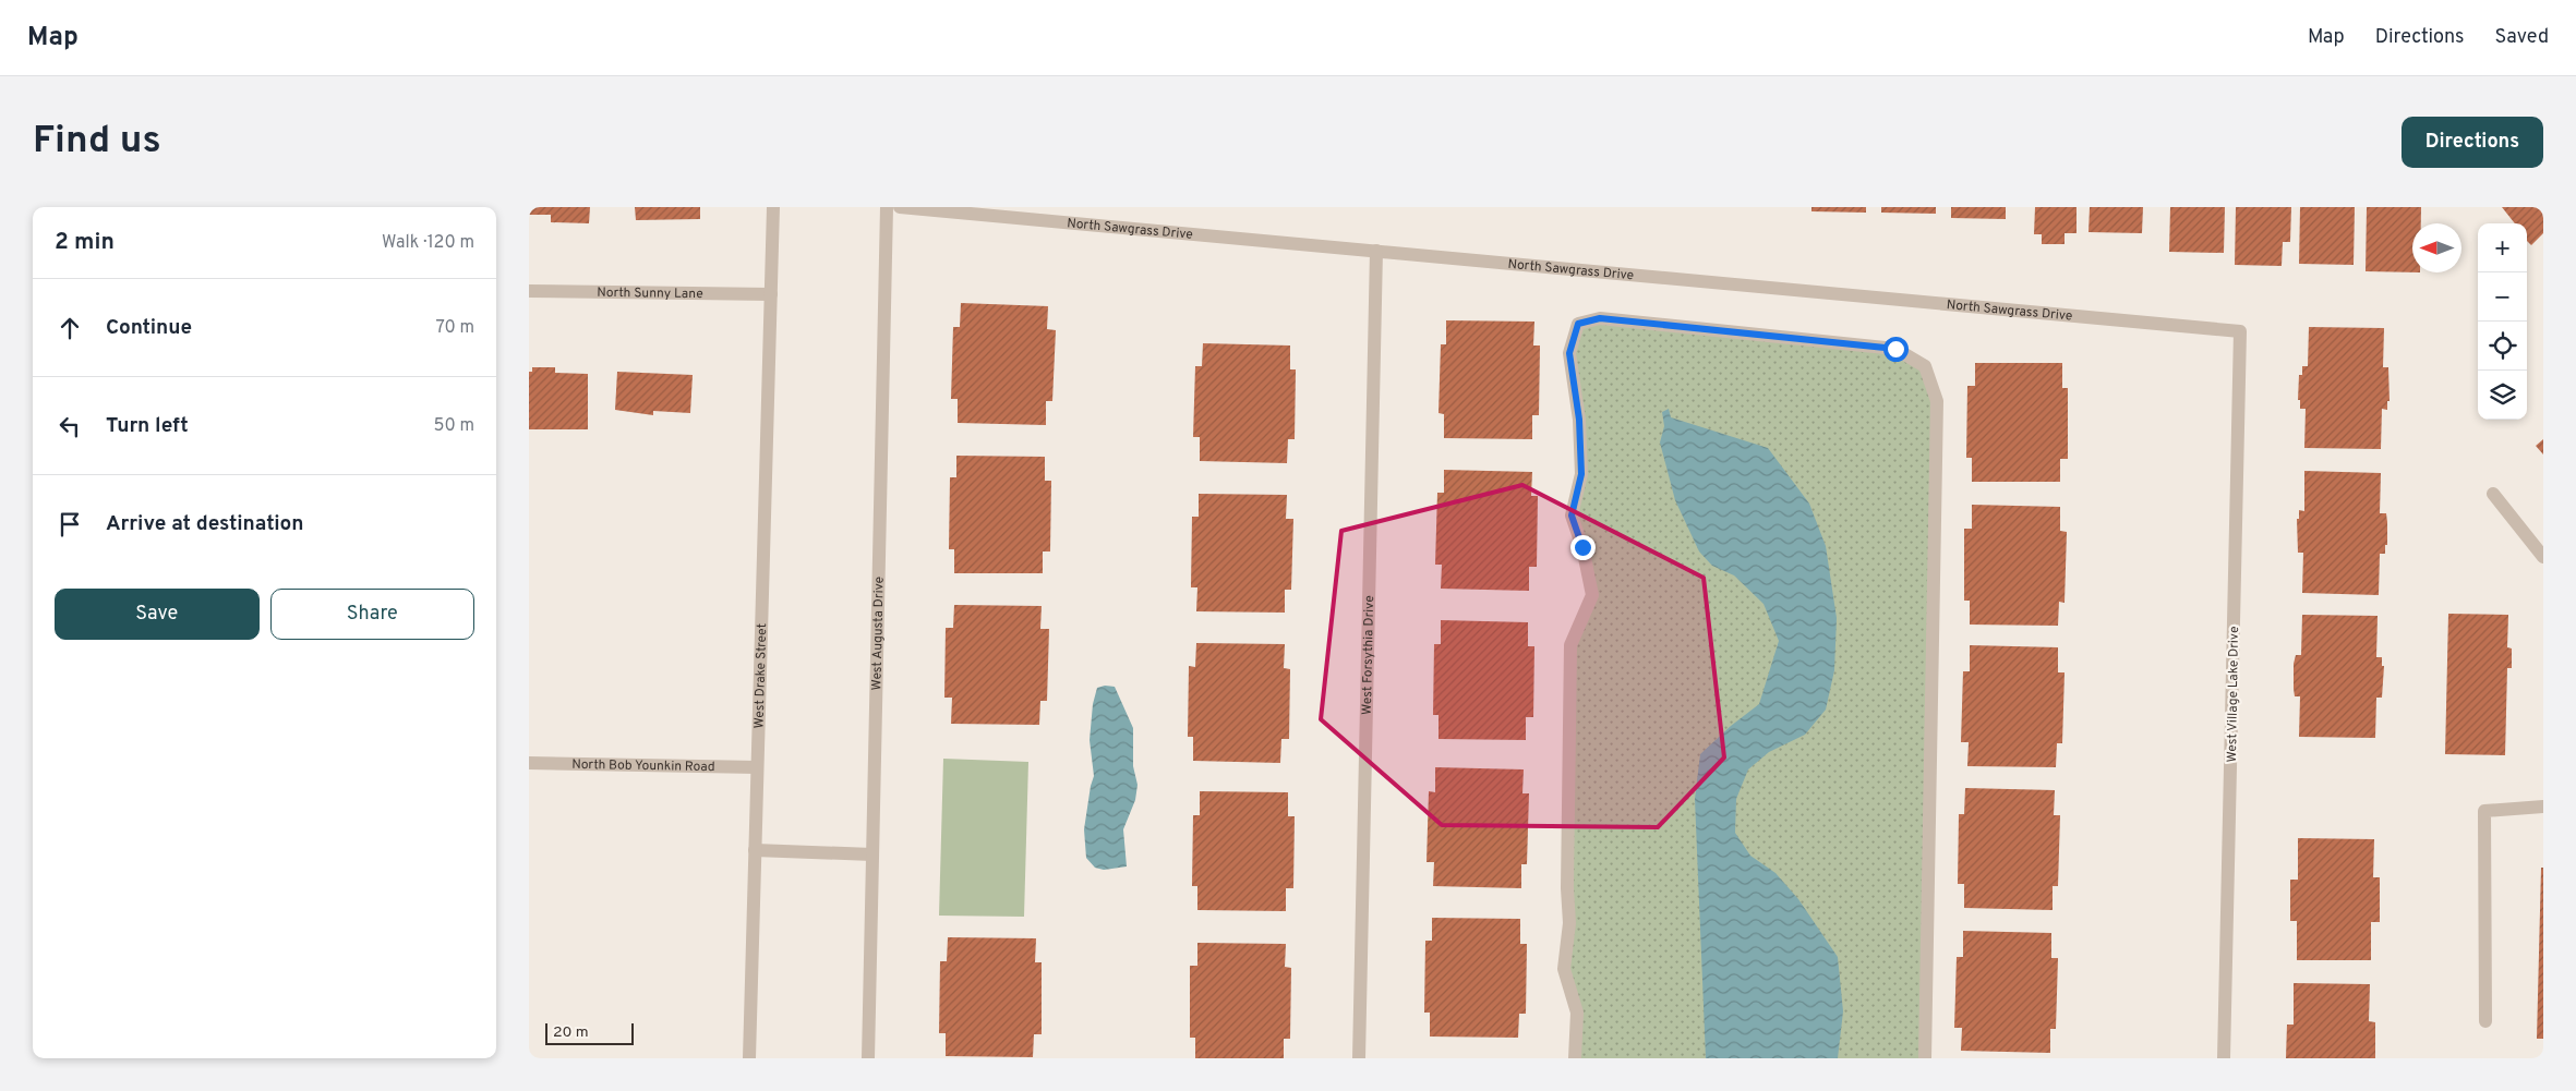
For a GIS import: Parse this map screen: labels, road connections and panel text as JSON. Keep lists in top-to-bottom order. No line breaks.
{"streets":{"street":["North Sawgrass Drive","North Sunny Lane","West Augusta Drive","West Forsythia Drive","West Drake Street","West Village Lake Drive","North Bob Younkin Road"]},"crossings":[["North Sawgrass Drive","West Forsythia Drive"],["North Sawgrass Drive","West Village Lake Drive"],["North Sunny Lane","West Drake Street"],["West Drake Street","North Bob Younkin Road"]],"scale_bar":"20 m","north":"left","page":{"header":"Map","nav":["Map","Directions","Saved"],"buttons":["Directions",["Save","Share"]],"title":"Find us","heading":["2 min","Walk · 120 m"],"map_buttons":["+","−"],"list":[["Continue","70 m"],["Turn left","50 m"],"Arrive at destination"],"scale":"20 m"}}
